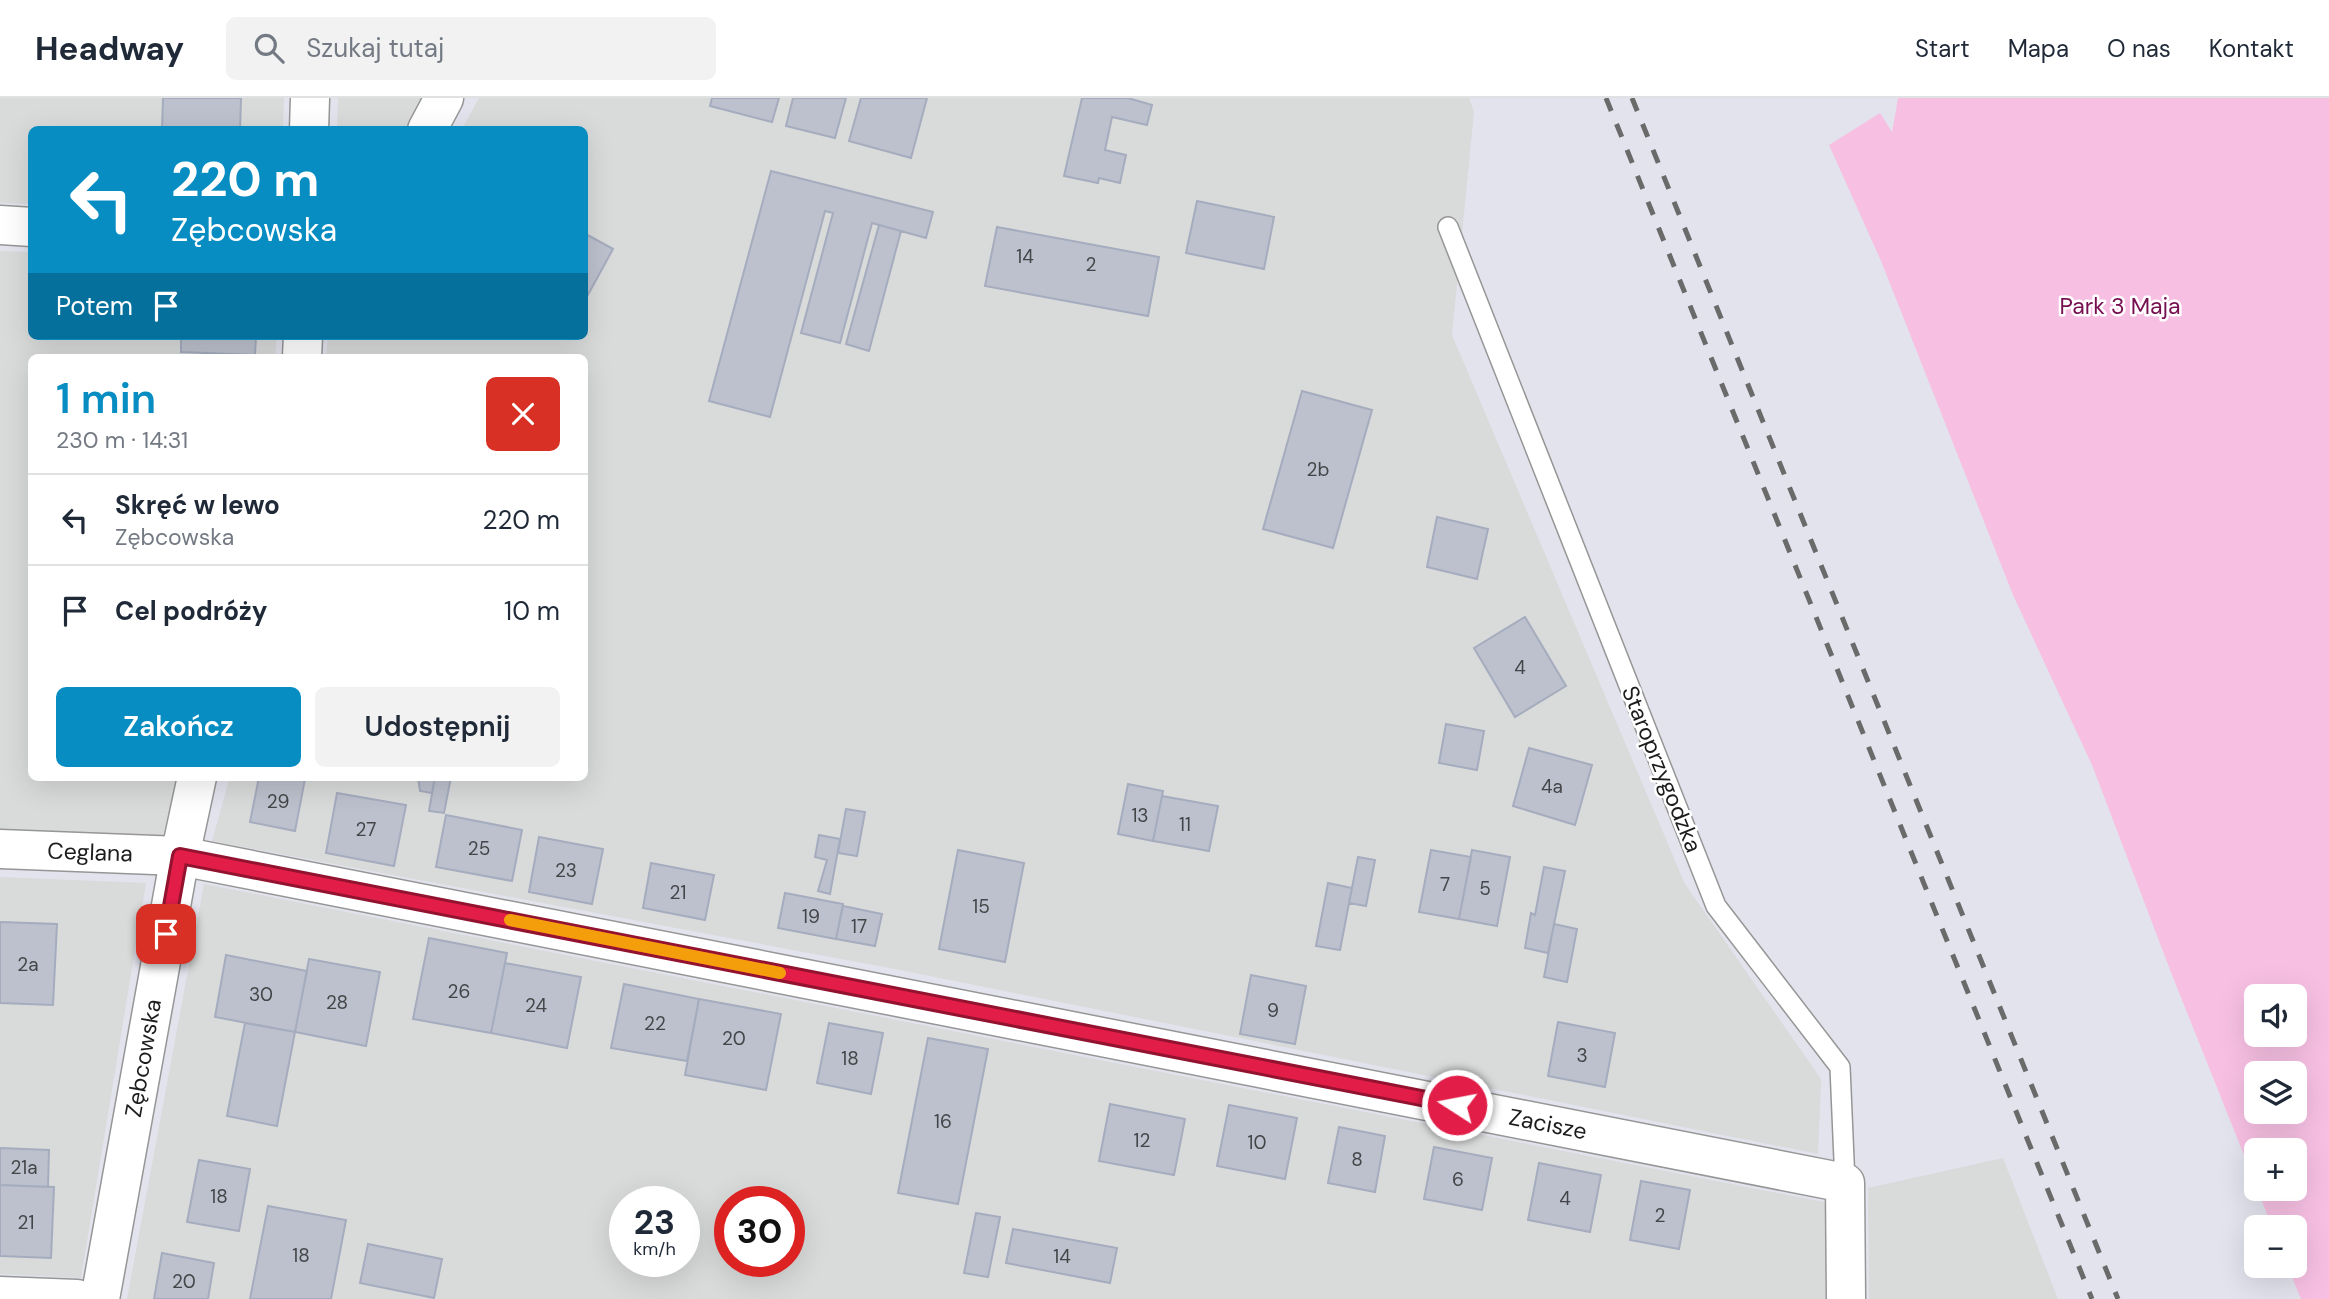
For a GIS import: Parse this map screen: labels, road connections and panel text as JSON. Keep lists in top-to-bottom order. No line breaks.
{"streets":{"street":["Staroprzygodzka","Ceglana","Zębcowska","Zacisze"]},"crossings":[["Staroprzygodzka","Zacisze"],["Ceglana","Zębcowska"],["Ceglana","Zacisze"],["Zębcowska","Zacisze"]],"parks":["Park 3 Maja"],"house_numbers":["14","2","2b","4","4a","29","13","11","27","25","23","7","5","21","15","19","17","2a","26","30","28","24","9","22","20","3","18","16","12","10","8","21a","6","18","4","2","21","18","14","20"],"page":{"header":"Headway","search":"Szukaj tutaj","nav":["Start","Mapa","O nas","Kontakt"],"turn":["220 m","Zębcowska"],"then":"Potem","heading":["1 min","230 m · 14:31"],"list":[{"name":"Skręć w lewo","note":"Zębcowska","value":"220 m"},{"name":"Cel podróży","value":"10 m"}],"buttons":["Zakończ","Udostępnij"],"map_buttons":["+","−"],"speed":"23 km/h","limit":"30"}}
